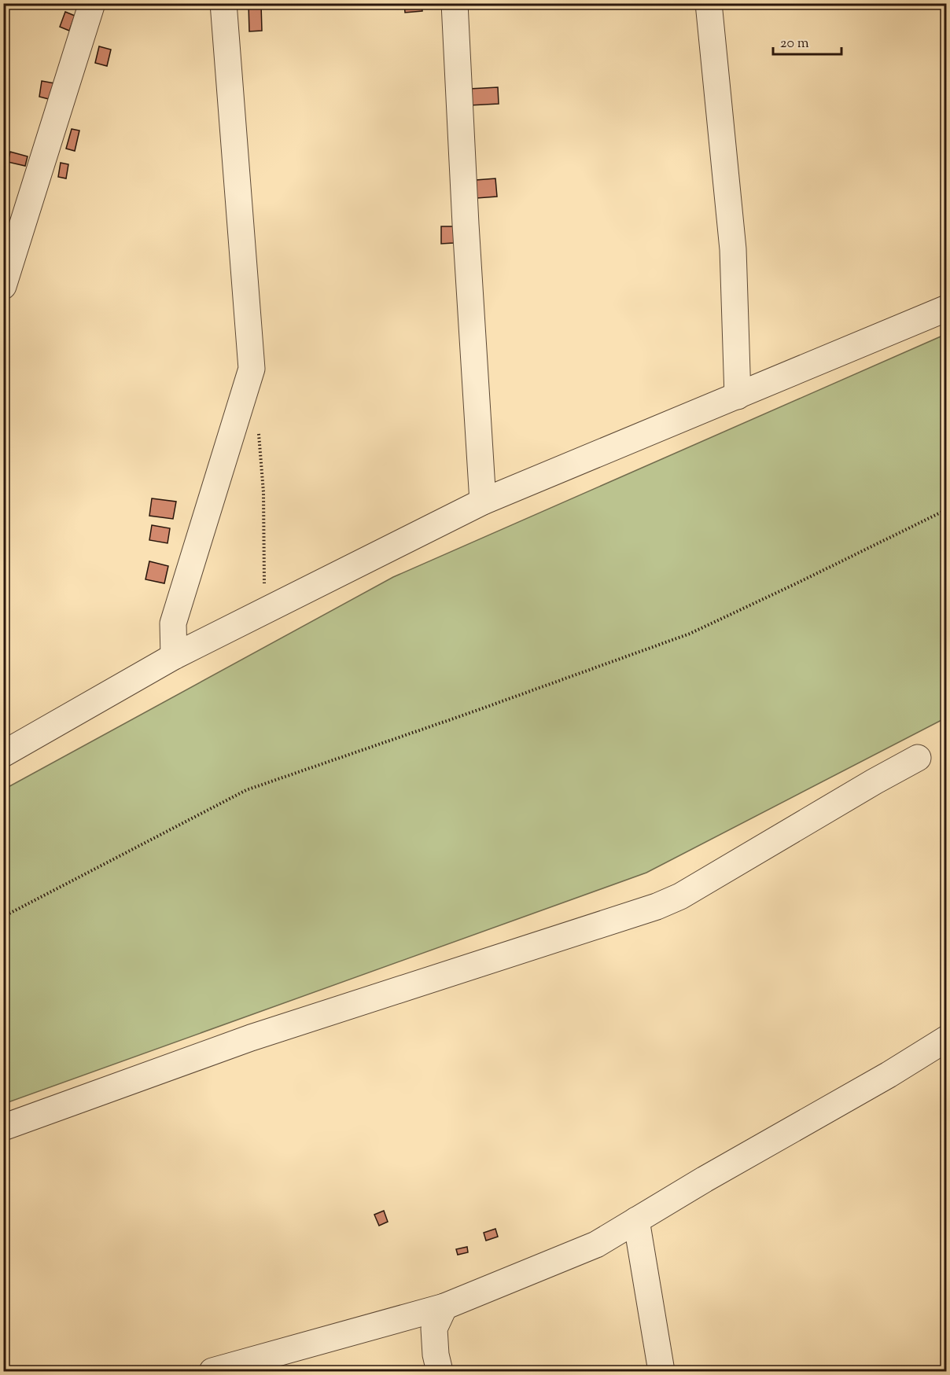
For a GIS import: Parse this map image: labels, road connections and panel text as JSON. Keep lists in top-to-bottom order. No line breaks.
{"scale_bar":"20 m"}
